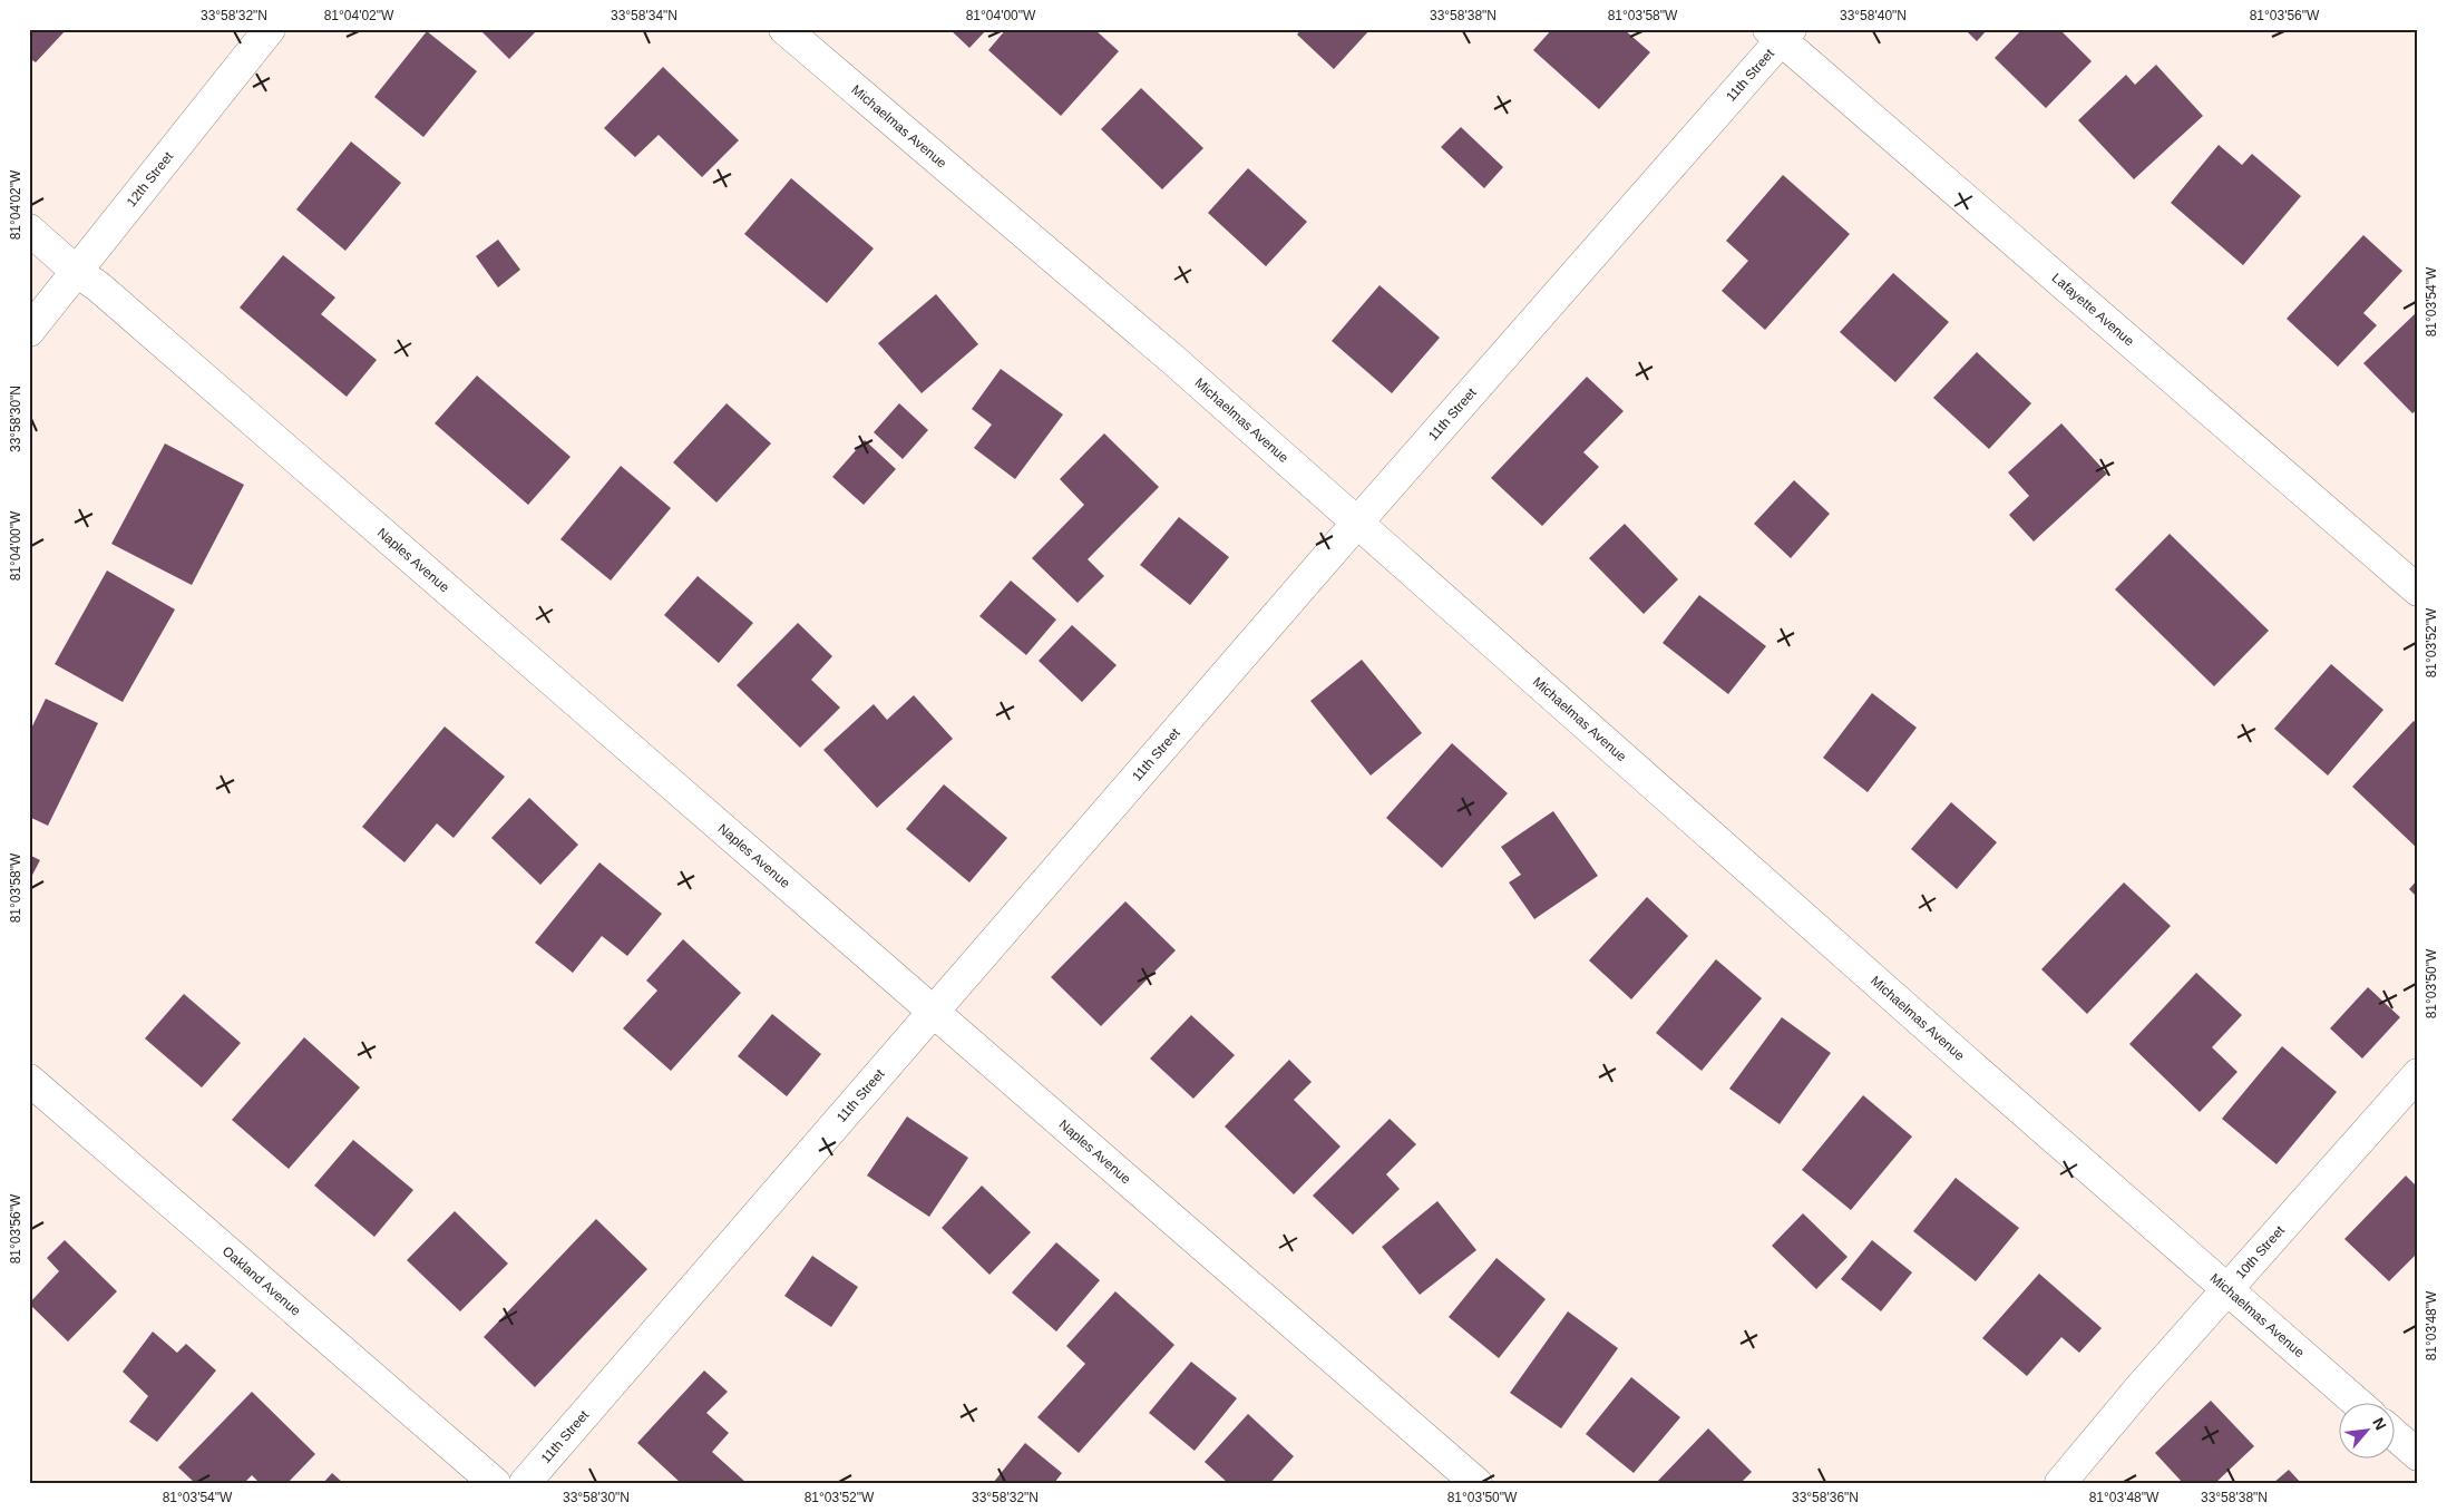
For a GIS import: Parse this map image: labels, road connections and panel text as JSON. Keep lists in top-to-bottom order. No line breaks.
{"streets":{"street":["11th Street","Michaelmas Avenue","12th Street","Lafayette Avenue","Naples Avenue","10th Street","Oakland Avenue"]},"crossings":[["11th Street","Michaelmas Avenue"],["11th Street","Lafayette Avenue"],["11th Street","Naples Avenue"],["Michaelmas Avenue","10th Street"],["12th Street","Naples Avenue"]],"north":"top right","coordinates":["33°58'32\"N","81°04'02\"W","33°58'34\"N","81°04'00\"W","33°58'38\"N","81°03'58\"W","33°58'40\"N","81°03'56\"W","81°03'54\"W","33°58'30\"N","81°03'52\"W","81°03'50\"W","81°03'48\"W","33°58'36\"N"]}
